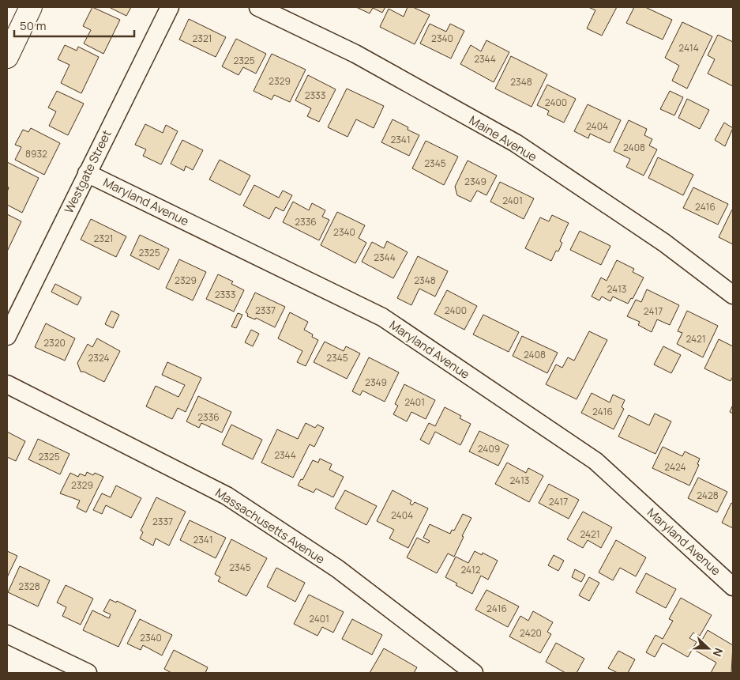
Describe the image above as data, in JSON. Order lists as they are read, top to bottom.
{
  "streets": {
    "street": [
      "Maine Avenue",
      "Westgate Street",
      "Maryland Avenue",
      "Massachusetts Avenue"
    ]
  },
  "crossings": [
    ["Westgate Street", "Maryland Avenue"]
  ],
  "house_numbers": [
    "2321",
    "2340",
    "2414",
    "2344",
    "2325",
    "2329",
    "2348",
    "2333",
    "2400",
    "2404",
    "2341",
    "2408",
    "8932",
    "2345",
    "2349",
    "2401",
    "2416",
    "2336",
    "2340",
    "2321",
    "2325",
    "2344",
    "2329",
    "2348",
    "2413",
    "2333",
    "2337",
    "2400",
    "2417",
    "2421",
    "2320",
    "2408",
    "2324",
    "2345",
    "2349",
    "2401",
    "2416",
    "2336",
    "2409",
    "2344",
    "2325",
    "2424",
    "2413",
    "2329",
    "2428",
    "2417",
    "2404",
    "2337",
    "2421",
    "2341",
    "2345",
    "2412",
    "2328",
    "2416",
    "2401",
    "2420",
    "2340"
  ],
  "scale_bar": "50 m",
  "north": "right"
}
